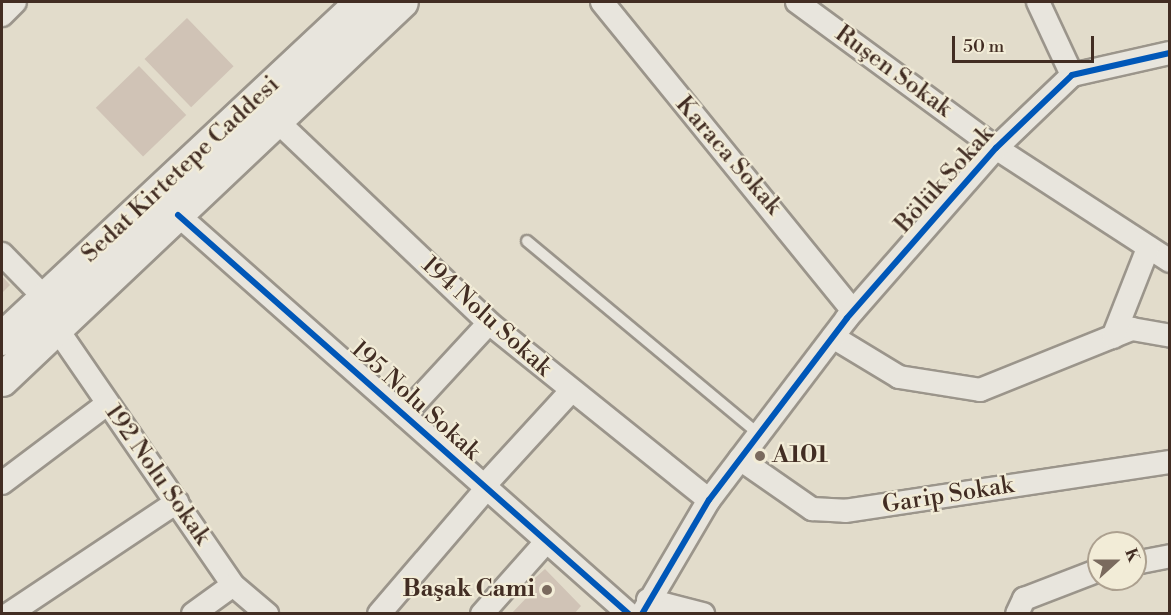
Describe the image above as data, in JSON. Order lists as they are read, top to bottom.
{
  "streets": {
    "main road": ["Sedat Kirtetepe Caddesi"],
    "street": [
      "Ruşen Sokak",
      "Karaca Sokak",
      "Bölük Sokak",
      "194 Nolu Sokak",
      "195 Nolu Sokak",
      "192 Nolu Sokak",
      "Garip Sokak"
    ]
  },
  "crossings": [
    ["Ruşen Sokak", "Bölük Sokak"],
    ["Karaca Sokak", "Bölük Sokak"],
    ["Sedat Kirtetepe Caddesi", "194 Nolu Sokak"],
    ["Sedat Kirtetepe Caddesi", "195 Nolu Sokak"],
    ["Sedat Kirtetepe Caddesi", "192 Nolu Sokak"],
    ["Bölük Sokak", "194 Nolu Sokak"],
    ["Bölük Sokak", "Garip Sokak"]
  ],
  "places": ["A101", "Başak Cami"],
  "scale_bar": "50 m",
  "north": "right"
}
